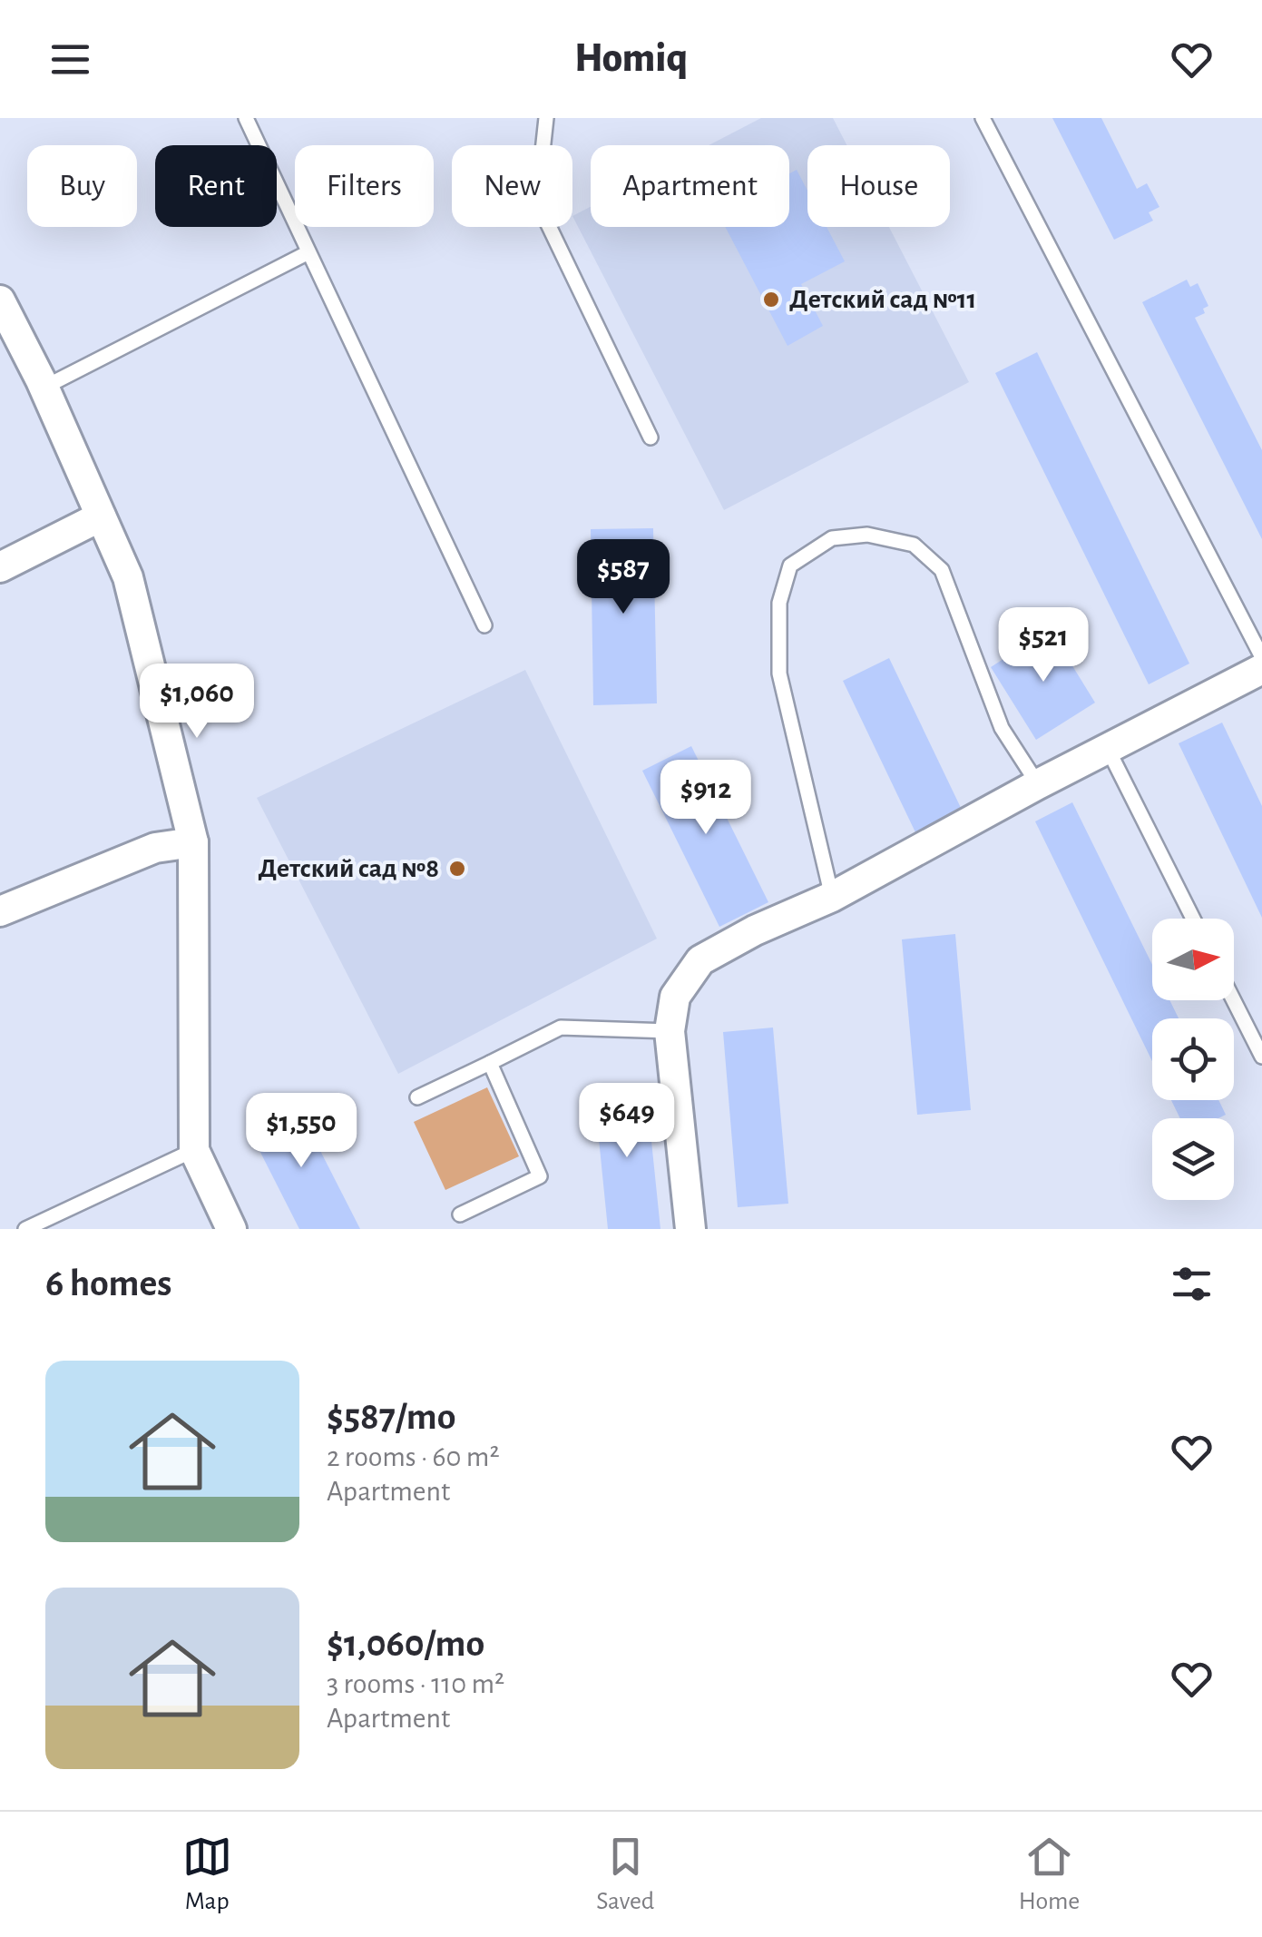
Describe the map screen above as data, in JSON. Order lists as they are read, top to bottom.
{
  "places": ["Детский сад №11", "Детский сад №8"],
  "north": "right",
  "page": {
    "header": "Homiq",
    "chip": [
      "Buy",
      "Rent",
      "Filters",
      "New",
      "Apartment",
      "House"
    ],
    "price": [
      "$587",
      "$521",
      "$1,060",
      "$912",
      "$649",
      "$1,550"
    ],
    "heading": "6 homes",
    "list": [
      {
        "name": "$587/mo",
        "note": "2 rooms · 60 m² · Apartment"
      },
      {
        "name": "$1,060/mo",
        "note": "3 rooms · 110 m² · Apartment"
      }
    ],
    "tabs": ["Map", "Saved", "Home"]
  }
}
